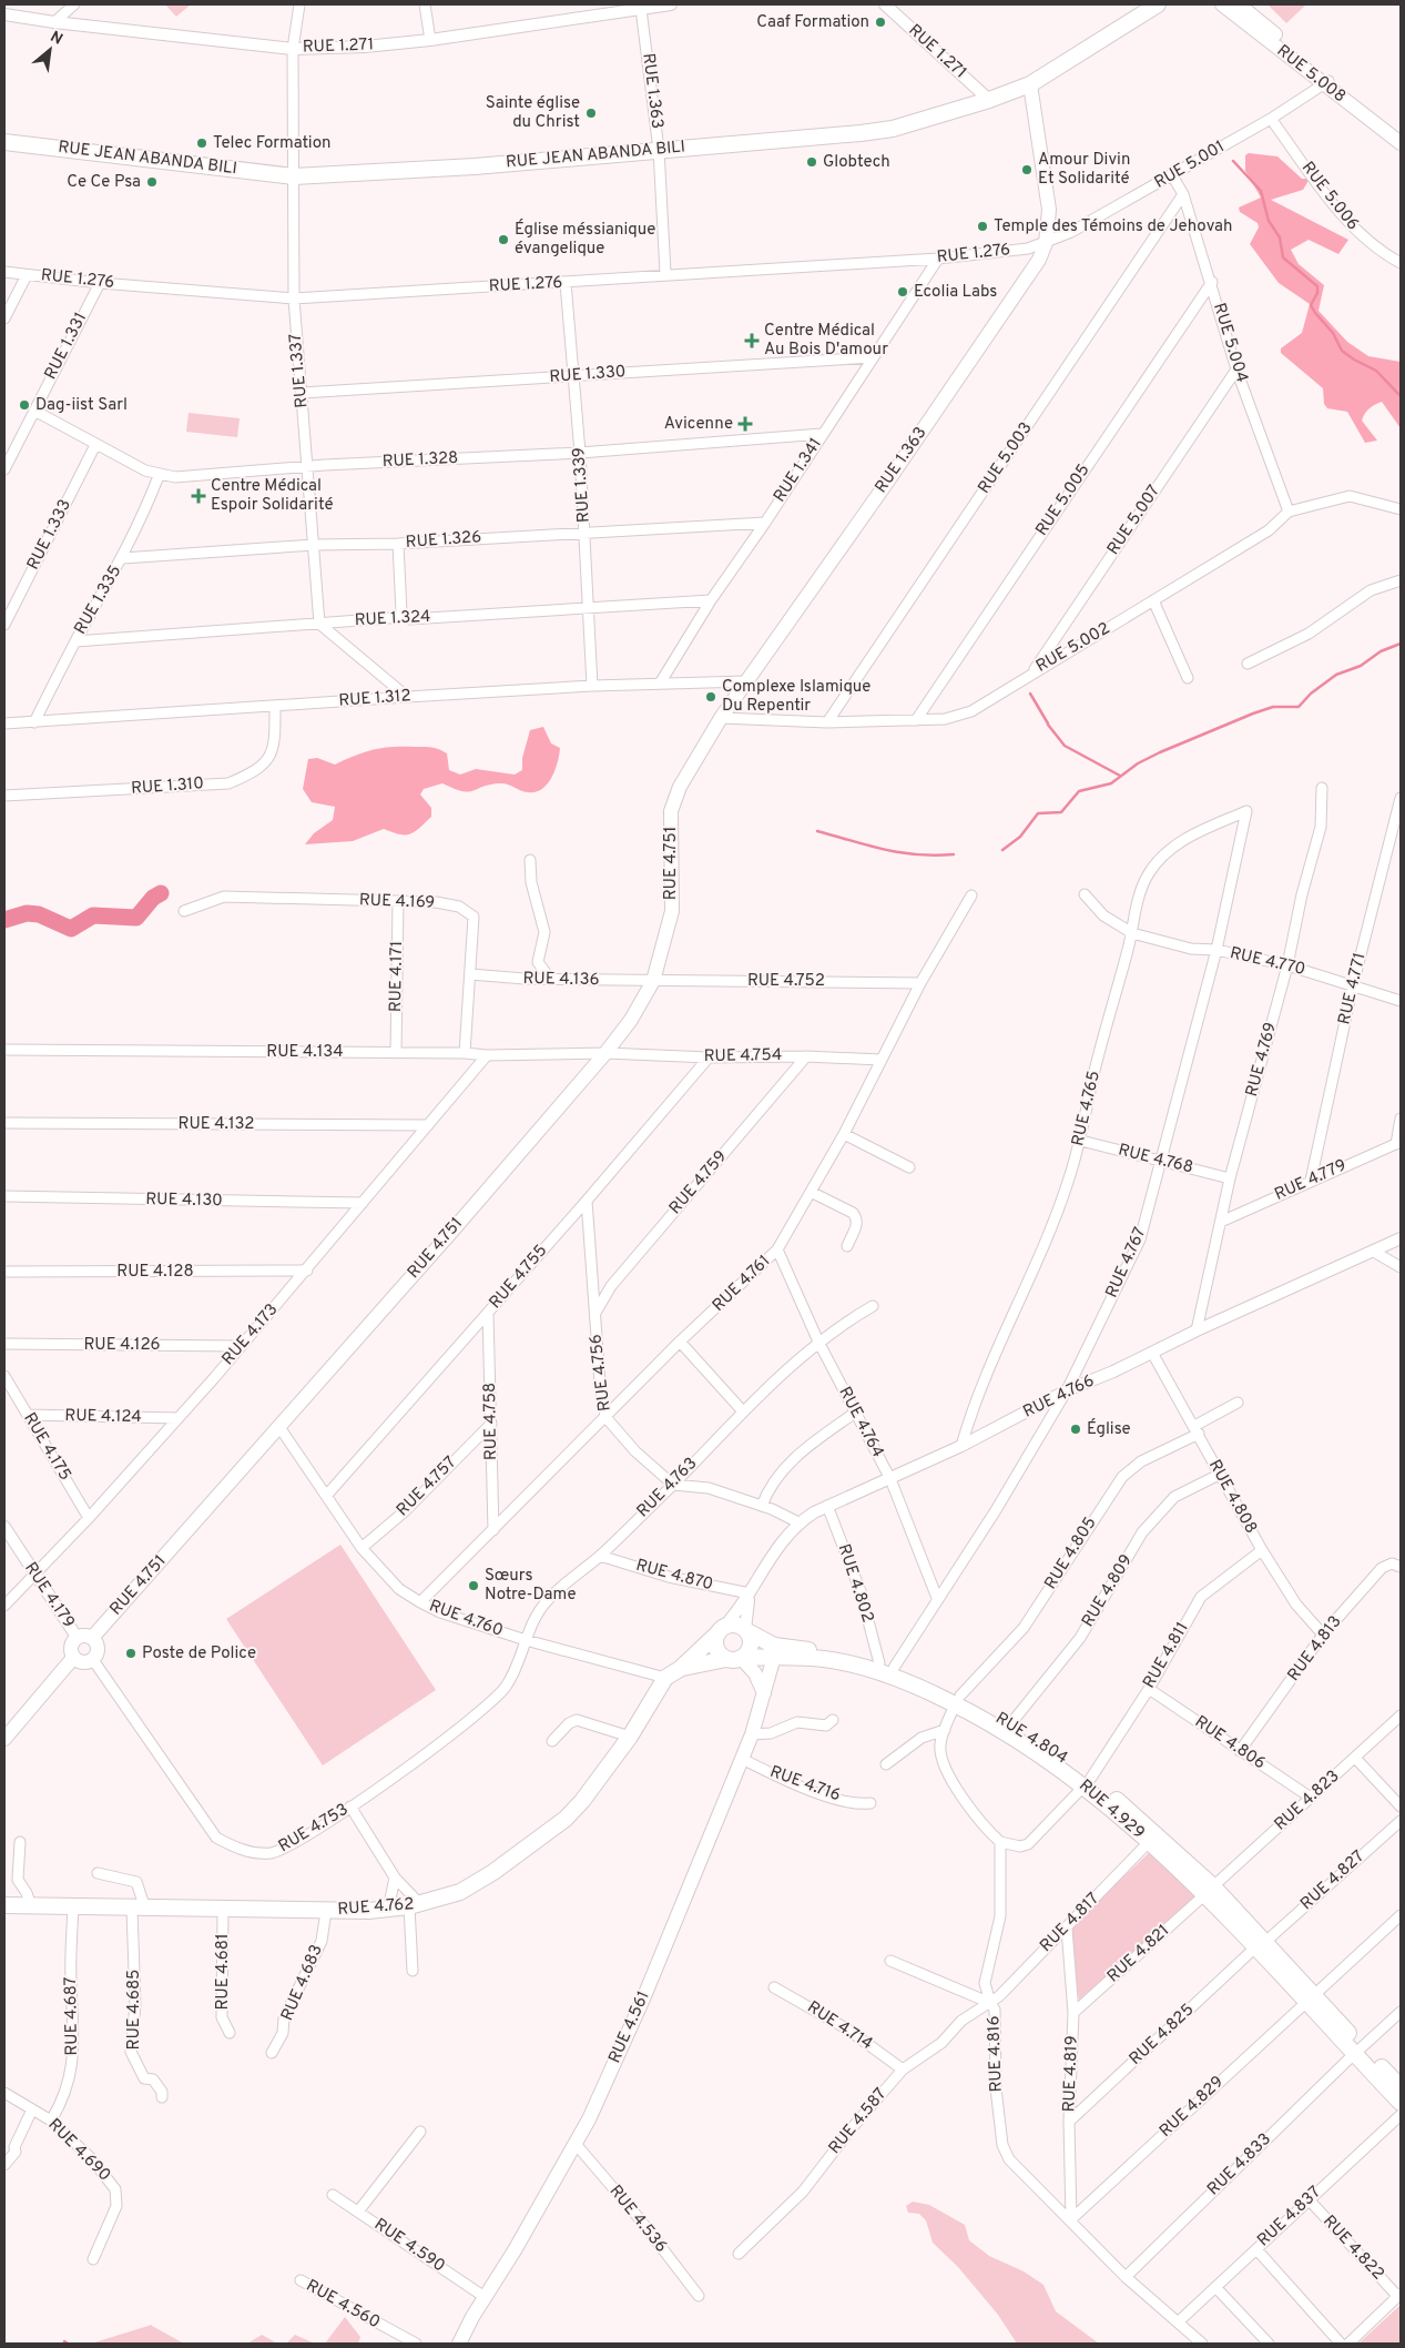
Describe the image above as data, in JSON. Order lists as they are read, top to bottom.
{
  "streets": {
    "main road": [
      "RUE 5.008",
      "RUE 1.363",
      "RUE JEAN ABANDA BILI",
      "RUE 4.751",
      "RUE 4.804",
      "RUE 4.929",
      "RUE 4.762",
      "RUE 4.561"
    ],
    "street": [
      "RUE 1.271",
      "RUE 5.001",
      "RUE 5.006",
      "RUE 1.276",
      "RUE 5.004",
      "RUE 1.331",
      "RUE 1.337",
      "RUE 1.330",
      "RUE 5.003",
      "RUE 1.328",
      "RUE 1.341",
      "RUE 1.339",
      "RUE 5.005",
      "RUE 5.007",
      "RUE 1.333",
      "RUE 1.326",
      "RUE 1.335",
      "RUE 1.324",
      "RUE 5.002",
      "RUE 1.312",
      "RUE 1.310",
      "RUE 4.169",
      "RUE 4.770",
      "RUE 4.171",
      "RUE 4.136",
      "RUE 4.752",
      "RUE 4.771",
      "RUE 4.134",
      "RUE 4.754",
      "RUE 4.769",
      "RUE 4.765",
      "RUE 4.132",
      "RUE 4.768",
      "RUE 4.779",
      "RUE 4.759",
      "RUE 4.130",
      "RUE 4.767",
      "RUE 4.128",
      "RUE 4.755",
      "RUE 4.761",
      "RUE 4.173",
      "RUE 4.126",
      "RUE 4.756",
      "RUE 4.766",
      "RUE 4.124",
      "RUE 4.758",
      "RUE 4.764",
      "RUE 4.175",
      "RUE 4.757",
      "RUE 4.763",
      "RUE 4.808",
      "RUE 4.805",
      "RUE 4.870",
      "RUE 4.802",
      "RUE 4.809",
      "RUE 4.179",
      "RUE 4.760",
      "RUE 4.813",
      "RUE 4.811",
      "RUE 4.806",
      "RUE 4.716",
      "RUE 4.823",
      "RUE 4.753",
      "RUE 4.827",
      "RUE 4.817",
      "RUE 4.821",
      "RUE 4.681",
      "RUE 4.683",
      "RUE 4.685",
      "RUE 4.687",
      "RUE 4.714",
      "RUE 4.825",
      "RUE 4.816",
      "RUE 4.819",
      "RUE 4.829",
      "RUE 4.587",
      "RUE 4.690",
      "RUE 4.833",
      "RUE 4.837",
      "RUE 4.536",
      "RUE 4.590",
      "RUE 4.822",
      "RUE 4.560"
    ]
  },
  "crossings": [
    ["RUE 1.271", "RUE 1.363"],
    ["RUE 1.271", "RUE JEAN ABANDA BILI"],
    ["RUE 1.271", "RUE 1.337"],
    ["RUE 5.008", "RUE 5.001"],
    ["RUE 1.363", "RUE JEAN ABANDA BILI"],
    ["RUE 1.363", "RUE 5.001"],
    ["RUE 1.363", "RUE 1.276"],
    ["RUE 1.363", "RUE 5.002"],
    ["RUE 1.363", "RUE 1.312"],
    ["RUE 1.363", "RUE 4.751"],
    ["RUE JEAN ABANDA BILI", "RUE 1.337"],
    ["RUE 5.001", "RUE 5.006"],
    ["RUE 5.001", "RUE 1.276"],
    ["RUE 5.001", "RUE 5.004"],
    ["RUE 1.276", "RUE 1.331"],
    ["RUE 1.276", "RUE 1.337"],
    ["RUE 1.276", "RUE 1.341"],
    ["RUE 1.276", "RUE 1.339"],
    ["RUE 5.004", "RUE 5.003"],
    ["RUE 5.004", "RUE 5.005"],
    ["RUE 5.004", "RUE 5.007"],
    ["RUE 5.004", "RUE 5.002"],
    ["RUE 1.331", "RUE 1.328"],
    ["RUE 1.337", "RUE 1.330"],
    ["RUE 1.337", "RUE 1.328"],
    ["RUE 1.337", "RUE 1.326"],
    ["RUE 1.337", "RUE 1.324"],
    ["RUE 1.330", "RUE 1.341"],
    ["RUE 1.330", "RUE 1.339"],
    ["RUE 5.003", "RUE 5.002"],
    ["RUE 1.328", "RUE 1.341"],
    ["RUE 1.328", "RUE 1.339"],
    ["RUE 1.328", "RUE 1.333"],
    ["RUE 1.328", "RUE 1.335"],
    ["RUE 1.341", "RUE 1.326"],
    ["RUE 1.341", "RUE 1.324"],
    ["RUE 1.341", "RUE 1.312"],
    ["RUE 1.339", "RUE 1.326"],
    ["RUE 1.339", "RUE 1.324"],
    ["RUE 1.339", "RUE 1.312"],
    ["RUE 5.005", "RUE 5.002"],
    ["RUE 5.007", "RUE 5.002"],
    ["RUE 1.326", "RUE 1.335"],
    ["RUE 1.335", "RUE 1.324"],
    ["RUE 1.335", "RUE 1.312"],
    ["RUE 1.312", "RUE 1.310"],
    ["RUE 4.751", "RUE 4.136"],
    ["RUE 4.751", "RUE 4.752"],
    ["RUE 4.751", "RUE 4.134"],
    ["RUE 4.751", "RUE 4.754"],
    ["RUE 4.751", "RUE 4.179"],
    ["RUE 4.751", "RUE 4.760"],
    ["RUE 4.751", "RUE 4.753"],
    ["RUE 4.169", "RUE 4.171"],
    ["RUE 4.169", "RUE 4.136"],
    ["RUE 4.169", "RUE 4.134"],
    ["RUE 4.770", "RUE 4.771"],
    ["RUE 4.770", "RUE 4.769"],
    ["RUE 4.770", "RUE 4.765"],
    ["RUE 4.770", "RUE 4.767"],
    ["RUE 4.171", "RUE 4.134"],
    ["RUE 4.136", "RUE 4.752"],
    ["RUE 4.752", "RUE 4.761"],
    ["RUE 4.771", "RUE 4.779"],
    ["RUE 4.134", "RUE 4.754"],
    ["RUE 4.134", "RUE 4.173"],
    ["RUE 4.754", "RUE 4.759"],
    ["RUE 4.754", "RUE 4.755"],
    ["RUE 4.754", "RUE 4.761"],
    ["RUE 4.769", "RUE 4.768"],
    ["RUE 4.769", "RUE 4.779"],
    ["RUE 4.769", "RUE 4.766"],
    ["RUE 4.765", "RUE 4.768"],
    ["RUE 4.765", "RUE 4.767"],
    ["RUE 4.765", "RUE 4.766"],
    ["RUE 4.132", "RUE 4.173"],
    ["RUE 4.768", "RUE 4.767"],
    ["RUE 4.759", "RUE 4.756"],
    ["RUE 4.130", "RUE 4.173"],
    ["RUE 4.767", "RUE 4.766"],
    ["RUE 4.767", "RUE 4.764"],
    ["RUE 4.767", "RUE 4.802"],
    ["RUE 4.767", "RUE 4.804"],
    ["RUE 4.128", "RUE 4.173"],
    ["RUE 4.755", "RUE 4.756"],
    ["RUE 4.755", "RUE 4.758"],
    ["RUE 4.755", "RUE 4.760"],
    ["RUE 4.761", "RUE 4.756"],
    ["RUE 4.761", "RUE 4.758"],
    ["RUE 4.761", "RUE 4.764"],
    ["RUE 4.761", "RUE 4.760"],
    ["RUE 4.173", "RUE 4.126"],
    ["RUE 4.173", "RUE 4.124"],
    ["RUE 4.173", "RUE 4.175"],
    ["RUE 4.173", "RUE 4.179"],
    ["RUE 4.756", "RUE 4.763"],
    ["RUE 4.766", "RUE 4.764"],
    ["RUE 4.766", "RUE 4.808"],
    ["RUE 4.766", "RUE 4.870"],
    ["RUE 4.766", "RUE 4.802"],
    ["RUE 4.766", "RUE 4.804"],
    ["RUE 4.766", "RUE 4.929"],
    ["RUE 4.124", "RUE 4.175"],
    ["RUE 4.758", "RUE 4.757"],
    ["RUE 4.764", "RUE 4.763"],
    ["RUE 4.757", "RUE 4.760"],
    ["RUE 4.763", "RUE 4.870"],
    ["RUE 4.763", "RUE 4.760"],
    ["RUE 4.763", "RUE 4.753"],
    ["RUE 4.808", "RUE 4.805"],
    ["RUE 4.808", "RUE 4.809"],
    ["RUE 4.808", "RUE 4.813"],
    ["RUE 4.808", "RUE 4.811"],
    ["RUE 4.805", "RUE 4.804"],
    ["RUE 4.805", "RUE 4.929"],
    ["RUE 4.802", "RUE 4.804"],
    ["RUE 4.809", "RUE 4.804"],
    ["RUE 4.179", "RUE 4.753"],
    ["RUE 4.760", "RUE 4.753"],
    ["RUE 4.760", "RUE 4.762"],
    ["RUE 4.813", "RUE 4.806"],
    ["RUE 4.811", "RUE 4.804"],
    ["RUE 4.811", "RUE 4.806"],
    ["RUE 4.811", "RUE 4.929"],
    ["RUE 4.811", "RUE 4.816"],
    ["RUE 4.804", "RUE 4.823"],
    ["RUE 4.804", "RUE 4.929"],
    ["RUE 4.804", "RUE 4.827"],
    ["RUE 4.804", "RUE 4.821"],
    ["RUE 4.804", "RUE 4.825"],
    ["RUE 4.804", "RUE 4.829"],
    ["RUE 4.804", "RUE 4.833"],
    ["RUE 4.806", "RUE 4.823"],
    ["RUE 4.716", "RUE 4.561"],
    ["RUE 4.823", "RUE 4.929"],
    ["RUE 4.823", "RUE 4.821"],
    ["RUE 4.929", "RUE 4.762"],
    ["RUE 4.929", "RUE 4.817"],
    ["RUE 4.929", "RUE 4.821"],
    ["RUE 4.929", "RUE 4.561"],
    ["RUE 4.827", "RUE 4.825"],
    ["RUE 4.762", "RUE 4.681"],
    ["RUE 4.762", "RUE 4.683"],
    ["RUE 4.762", "RUE 4.685"],
    ["RUE 4.762", "RUE 4.687"],
    ["RUE 4.817", "RUE 4.816"],
    ["RUE 4.817", "RUE 4.819"],
    ["RUE 4.817", "RUE 4.587"],
    ["RUE 4.821", "RUE 4.819"],
    ["RUE 4.687", "RUE 4.690"],
    ["RUE 4.714", "RUE 4.587"],
    ["RUE 4.561", "RUE 4.536"],
    ["RUE 4.561", "RUE 4.590"],
    ["RUE 4.825", "RUE 4.819"],
    ["RUE 4.816", "RUE 4.819"],
    ["RUE 4.816", "RUE 4.829"],
    ["RUE 4.816", "RUE 4.587"],
    ["RUE 4.816", "RUE 4.833"],
    ["RUE 4.816", "RUE 4.837"],
    ["RUE 4.819", "RUE 4.829"],
    ["RUE 4.837", "RUE 4.822"]
  ],
  "places": {
    "other": [
      "Caaf Formation",
      "Sainte église du Christ",
      "Telec Formation",
      "Globtech",
      "Amour Divin Et Solidarité",
      "Ce Ce Psa",
      "Temple des Témoins de Jehovah",
      "Église méssianique évangelique",
      "Ecolia Labs",
      "Dag-iist Sarl",
      "Complexe Islamique Du Repentir",
      "Église",
      "Sœurs Notre-Dame",
      "Poste de Police"
    ],
    "health": ["Centre Médical Au Bois D'amour", "Avicenne", "Centre Médical Espoir Solidarité"]
  },
  "north": "top right"
}
